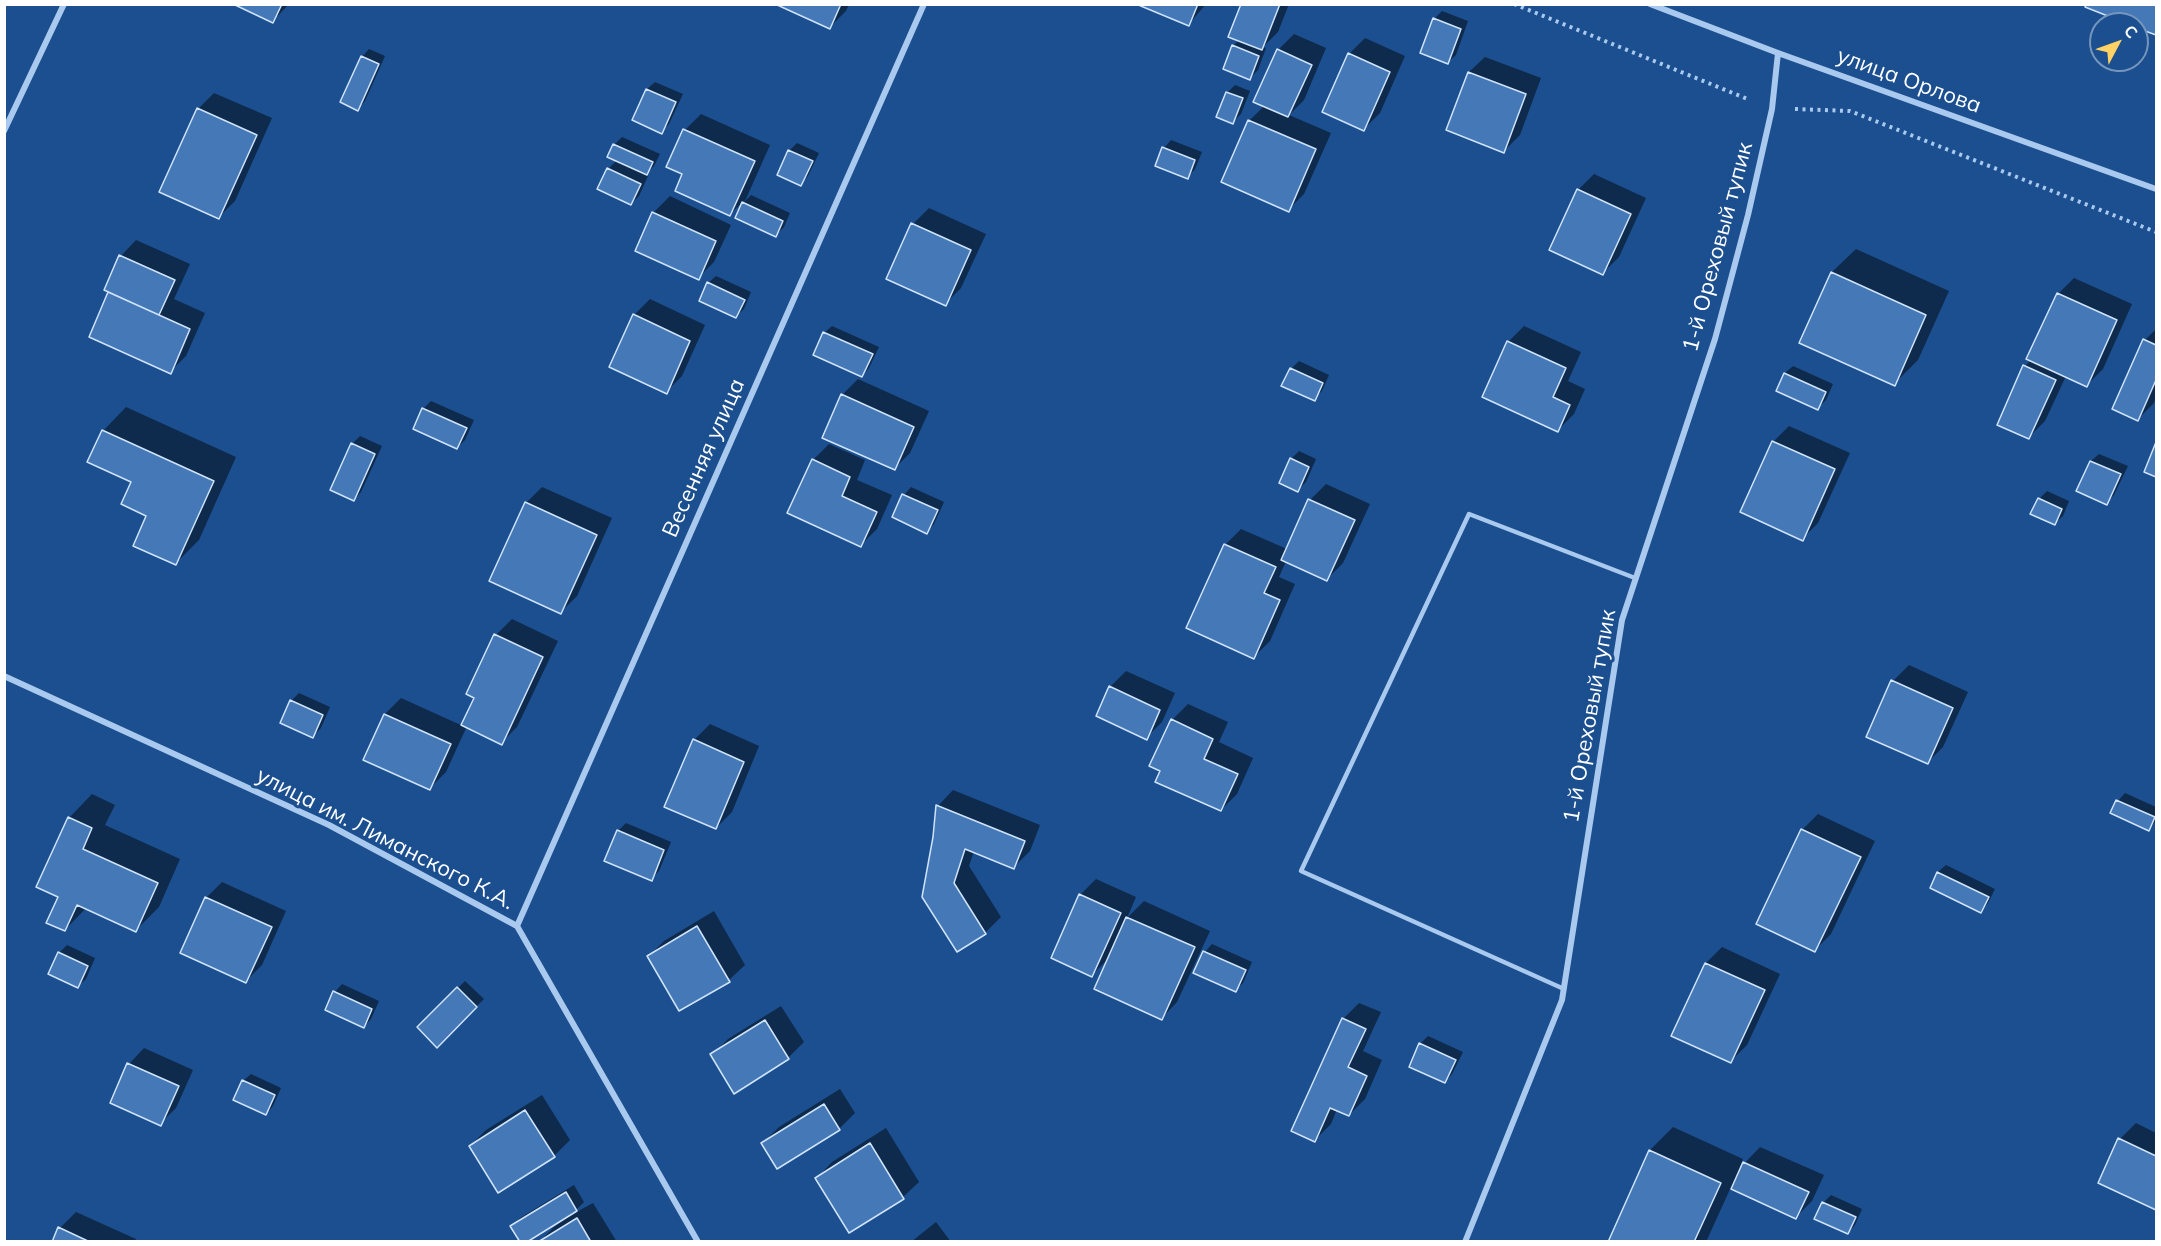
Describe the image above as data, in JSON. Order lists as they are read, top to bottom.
{
  "streets": {
    "street": [
      "улица Орлова",
      "1-й Ореховый тупик",
      "Весенняя улица",
      "улица им. Лиманского К.А."
    ]
  },
  "crossings": [
    ["улица Орлова", "1-й Ореховый тупик"],
    ["Весенняя улица", "улица им. Лиманского К.А."]
  ],
  "north": "top right"
}
